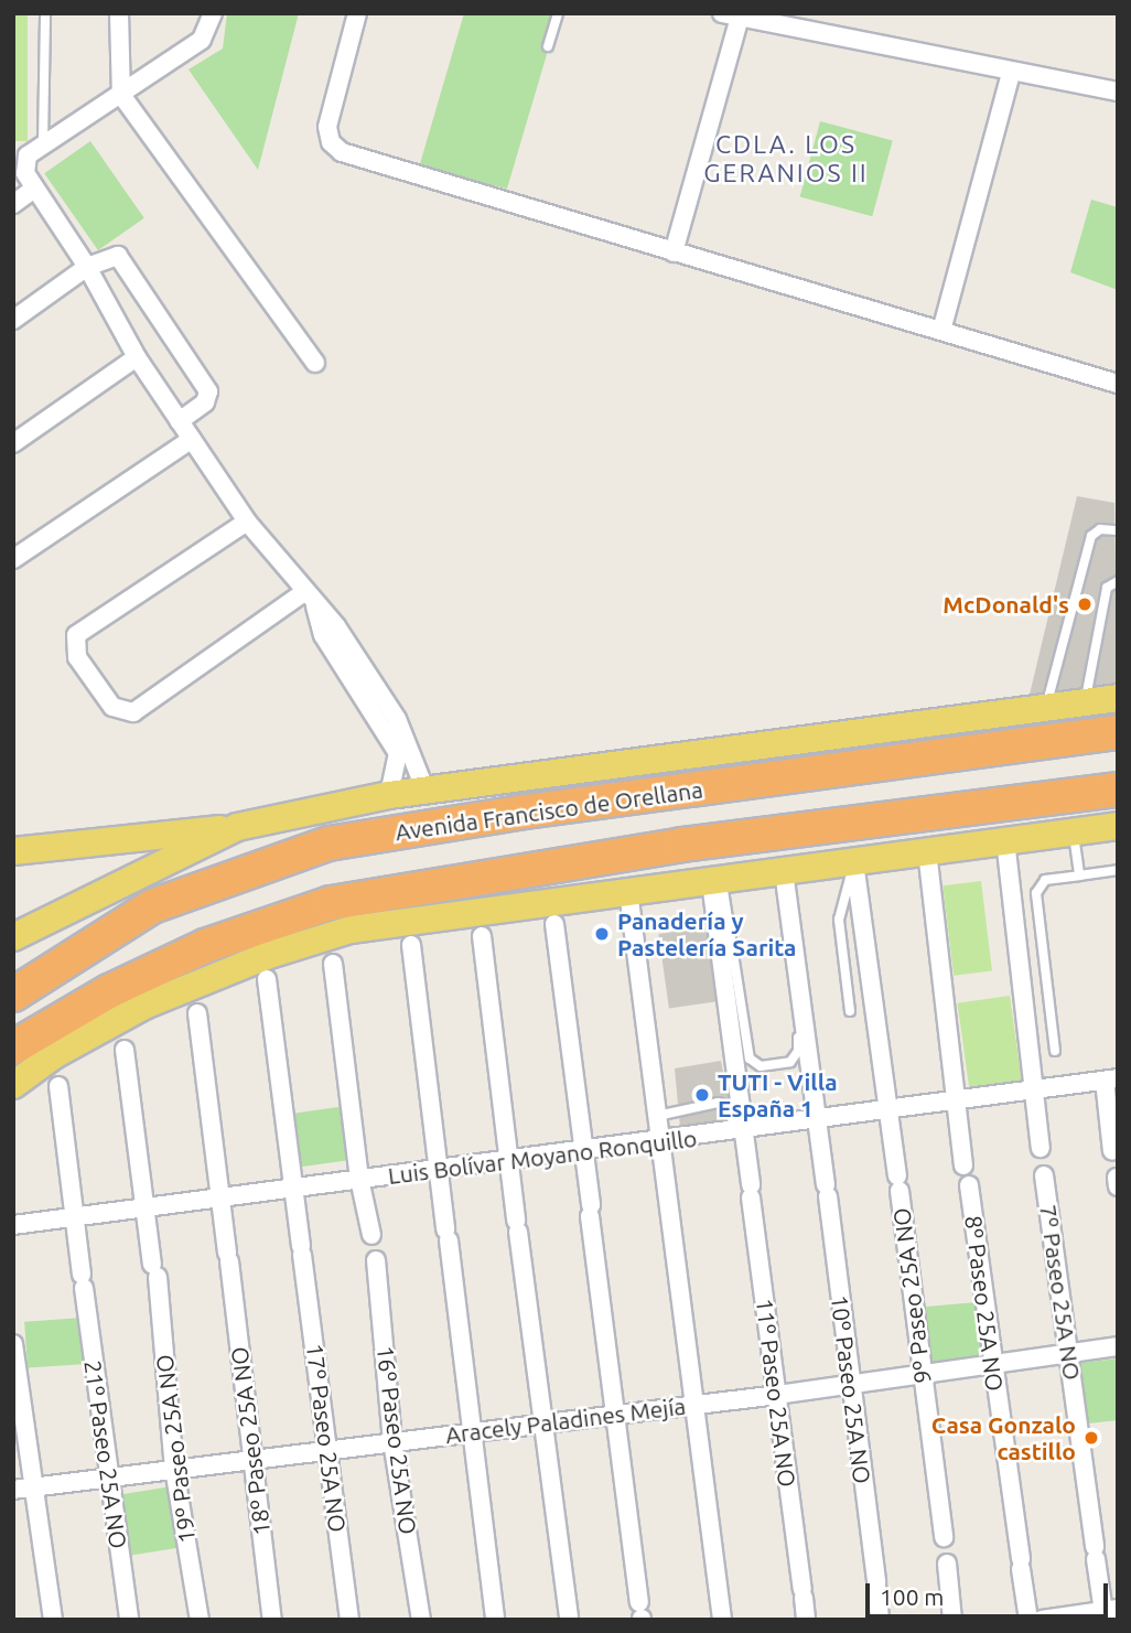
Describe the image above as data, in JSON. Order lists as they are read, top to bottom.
{
  "streets": {
    "highway": ["Avenida Francisco de Orellana"],
    "street": [
      "Luis Bolívar Moyano Ronquillo",
      "7º Paseo 25A NO",
      "9º Paseo 25A NO",
      "8º Paseo 25A NO",
      "10º Paseo 25A NO",
      "11º Paseo 25A NO",
      "Aracely Paladines Mejía",
      "17º Paseo 25A NO",
      "16º Paseo 25A NO",
      "18º Paseo 25A NO",
      "19º Paseo 25A NO",
      "21º Paseo 25A NO"
    ]
  },
  "crossings": [
    ["Luis Bolívar Moyano Ronquillo", "9º Paseo 25A NO"],
    ["Luis Bolívar Moyano Ronquillo", "10º Paseo 25A NO"],
    ["Luis Bolívar Moyano Ronquillo", "11º Paseo 25A NO"],
    ["Luis Bolívar Moyano Ronquillo", "17º Paseo 25A NO"],
    ["Luis Bolívar Moyano Ronquillo", "18º Paseo 25A NO"],
    ["Luis Bolívar Moyano Ronquillo", "19º Paseo 25A NO"],
    ["Luis Bolívar Moyano Ronquillo", "21º Paseo 25A NO"],
    ["7º Paseo 25A NO", "Aracely Paladines Mejía"],
    ["9º Paseo 25A NO", "Aracely Paladines Mejía"],
    ["8º Paseo 25A NO", "Aracely Paladines Mejía"],
    ["10º Paseo 25A NO", "Aracely Paladines Mejía"],
    ["11º Paseo 25A NO", "Aracely Paladines Mejía"],
    ["Aracely Paladines Mejía", "17º Paseo 25A NO"],
    ["Aracely Paladines Mejía", "16º Paseo 25A NO"],
    ["Aracely Paladines Mejía", "18º Paseo 25A NO"],
    ["Aracely Paladines Mejía", "19º Paseo 25A NO"],
    ["Aracely Paladines Mejía", "21º Paseo 25A NO"]
  ],
  "districts": ["CDLA. LOS GERANIOS II"],
  "places": [
    "McDonald's",
    "Panadería y Pastelería Sarita",
    "TUTI - Villa España 1",
    "Casa Gonzalo castillo"
  ],
  "scale_bar": "100 m"
}
